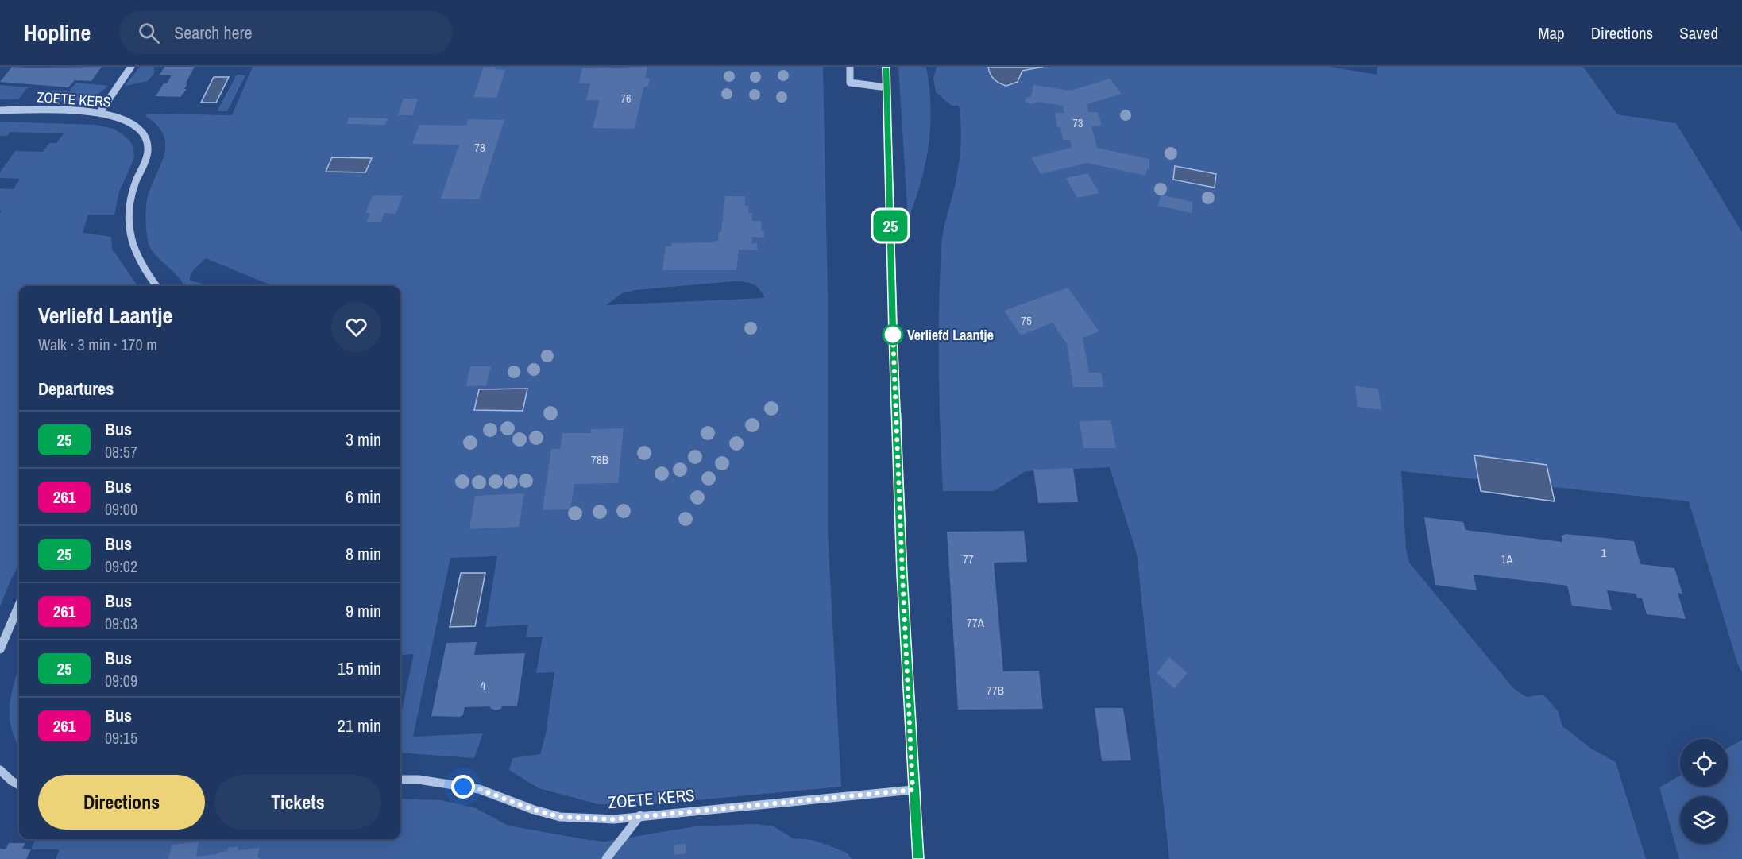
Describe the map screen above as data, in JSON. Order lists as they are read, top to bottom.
{
  "streets": {
    "street": ["ZOETE KERS"]
  },
  "places": ["Verliefd Laantje"],
  "lines": ["bus line 25"],
  "house_numbers": [
    "76",
    "73",
    "78",
    "75",
    "78B",
    "1",
    "77",
    "1A",
    "77A",
    "4",
    "77B"
  ],
  "page": {
    "header": "Hopline",
    "search": "Search here",
    "nav": ["Map", "Directions", "Saved"],
    "on_map": "25",
    "heading": [
      ["Verliefd Laantje", "Walk · 3 min · 170 m"],
      "Departures"
    ],
    "list": [
      {
        "mark": "25",
        "name": "Bus",
        "note": "08:57",
        "value": "3 min"
      },
      {
        "mark": "261",
        "name": "Bus",
        "note": "09:00",
        "value": "6 min"
      },
      {
        "mark": "25",
        "name": "Bus",
        "note": "09:02",
        "value": "8 min"
      },
      {
        "mark": "261",
        "name": "Bus",
        "note": "09:03",
        "value": "9 min"
      },
      {
        "mark": "25",
        "name": "Bus",
        "note": "09:09",
        "value": "15 min"
      },
      {
        "mark": "261",
        "name": "Bus",
        "note": "09:15",
        "value": "21 min"
      }
    ],
    "buttons": ["Directions", "Tickets"]
  }
}
